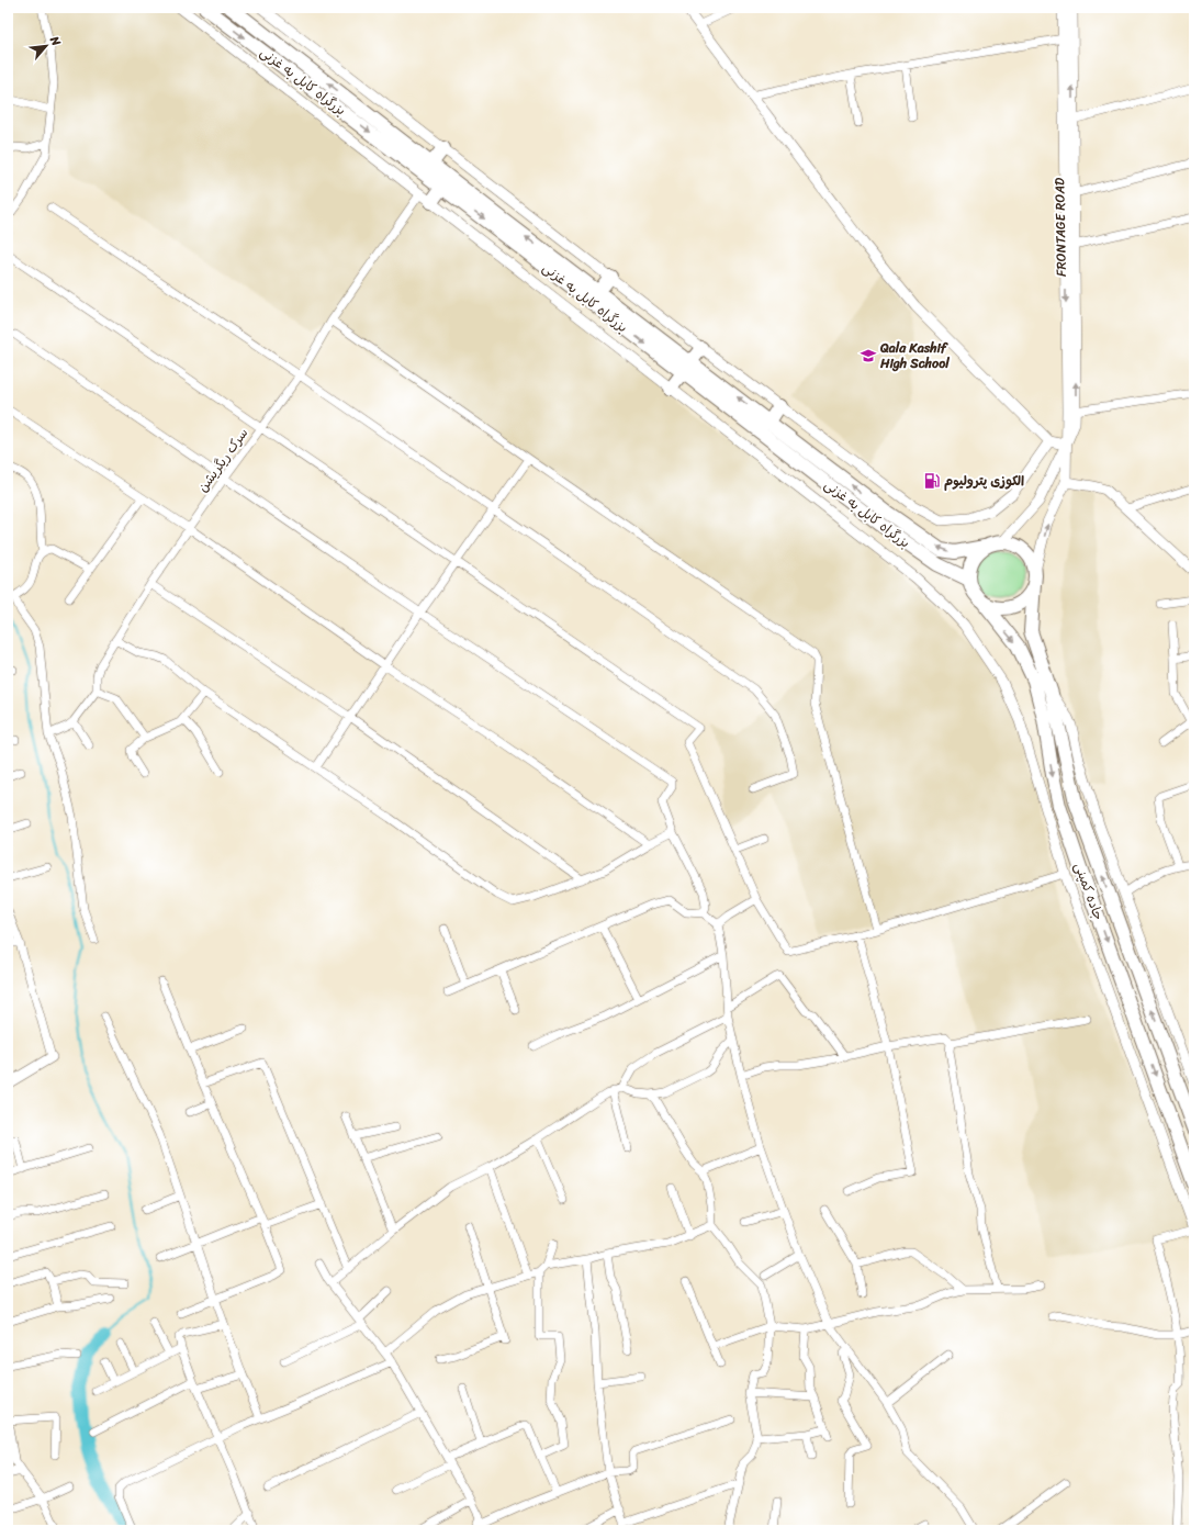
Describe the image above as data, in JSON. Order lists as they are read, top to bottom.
{
  "streets": {
    "highway": ["بزرگراه کابل به غزنی", "جاده کمپنی"],
    "street": ["FRONTAGE ROAD", "سرک ریگریشن"]
  },
  "crossings": [
    ["بزرگراه کابل به غزنی", "FRONTAGE ROAD"],
    ["بزرگراه کابل به غزنی", "جاده کمپنی"],
    ["FRONTAGE ROAD", "جاده کمپنی"]
  ],
  "places": {
    "school or university": ["Qala Kashif High School"],
    "fuel station": ["الکوزی پترولیوم"]
  },
  "north": "top right"
}
